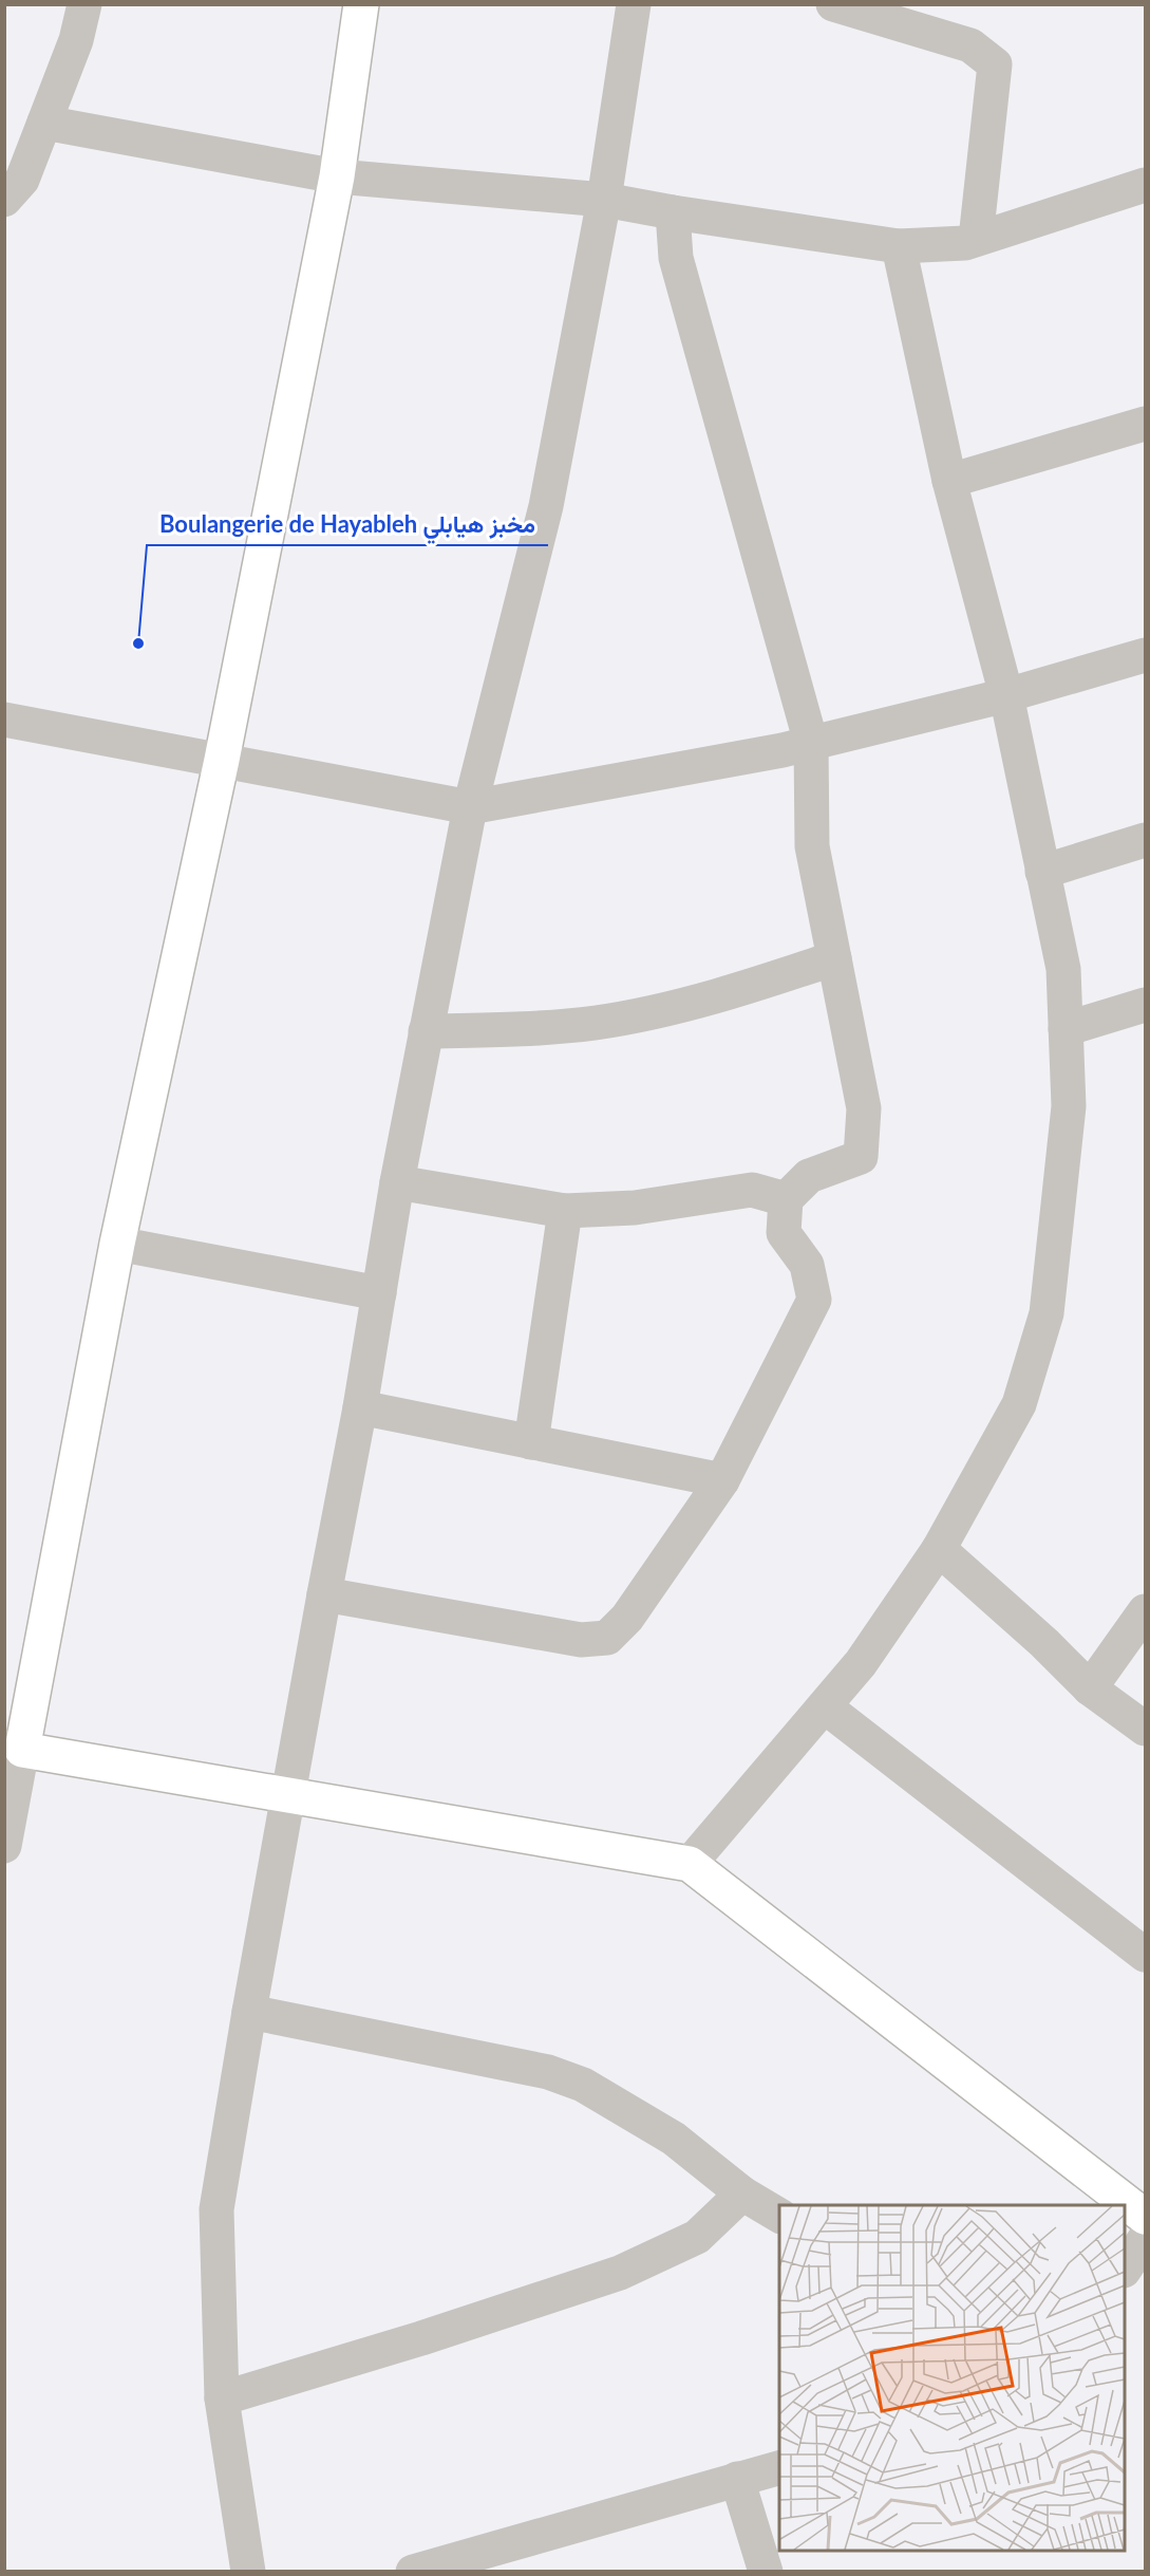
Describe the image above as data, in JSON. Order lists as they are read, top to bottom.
{
  "places": ["Boulangerie de Hayableh مخبز هيابلي"]
}
